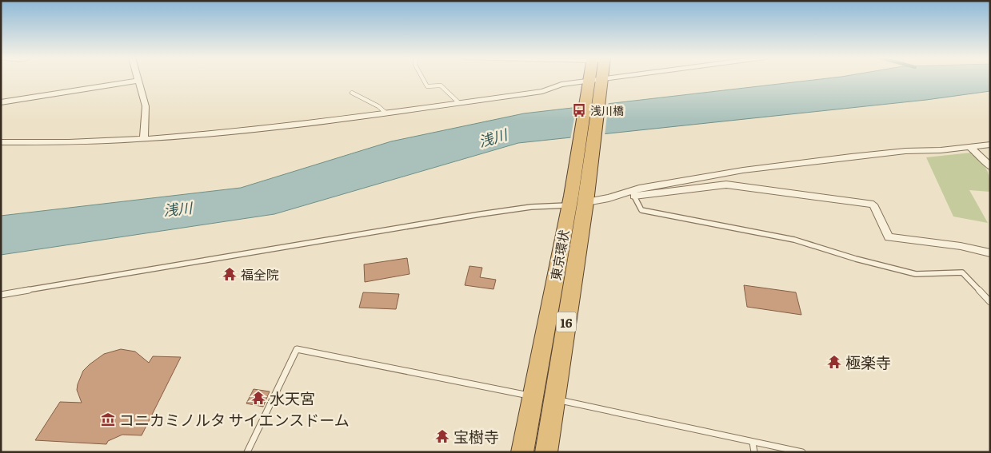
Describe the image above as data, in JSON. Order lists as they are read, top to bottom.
{
  "streets": {
    "highway": ["東京環状", "16"]
  },
  "water": ["浅川"],
  "places": {
    "bus stop": ["浅川橋"],
    "temple": [
      "福全院",
      "極楽寺",
      "水天宮",
      "宝樹寺"
    ],
    "museum": ["コニカミノルタ サイエンスドーム"]
  }
}
